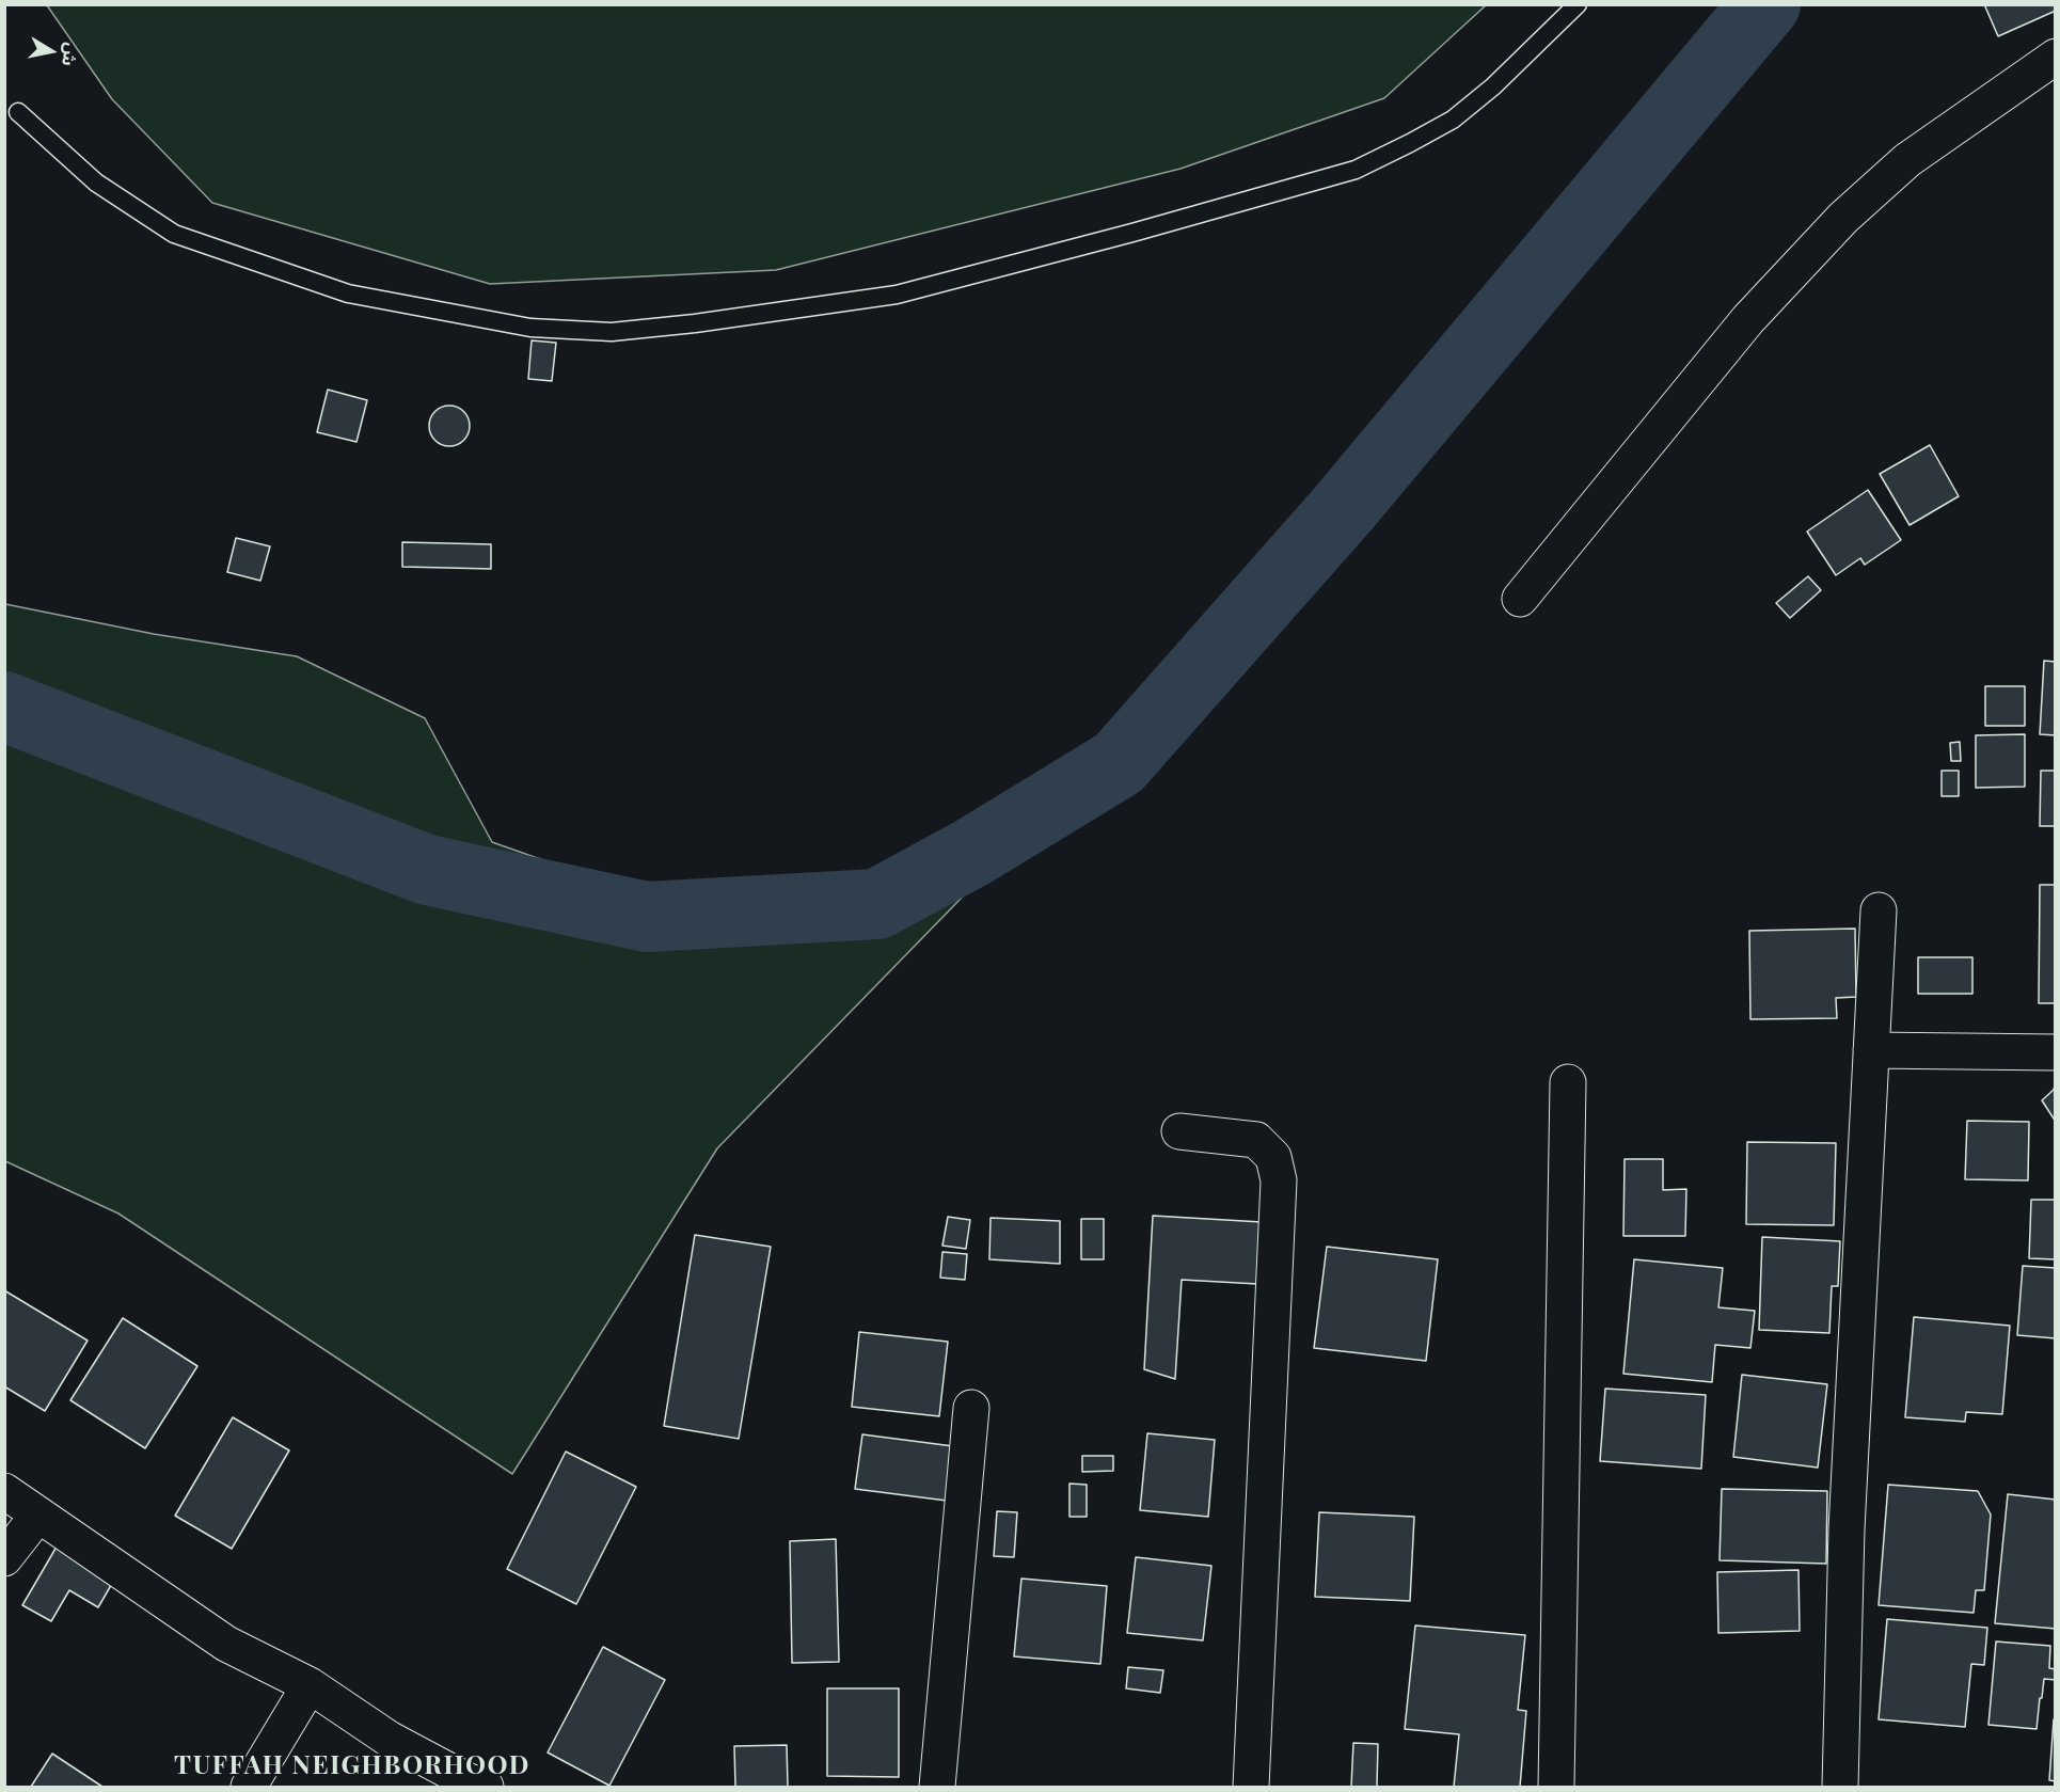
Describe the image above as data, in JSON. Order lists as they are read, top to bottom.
{
  "districts": ["TUFFAH NEIGHBORHOOD"],
  "north": "right"
}
